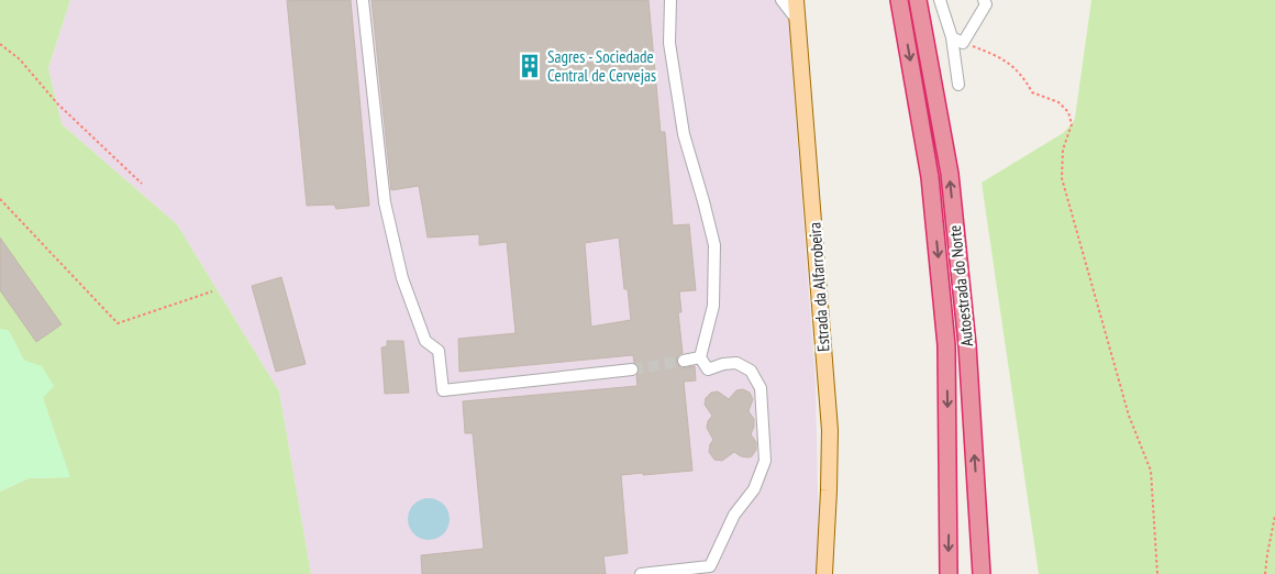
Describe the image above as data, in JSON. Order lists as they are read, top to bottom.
{
  "streets": {
    "highway": ["Autoestrada do Norte"],
    "main road": ["Estrada da Alfarrobeira"]
  },
  "places": {
    "building": ["Sagres - Sociedade Central de Cervejas"]
  }
}
